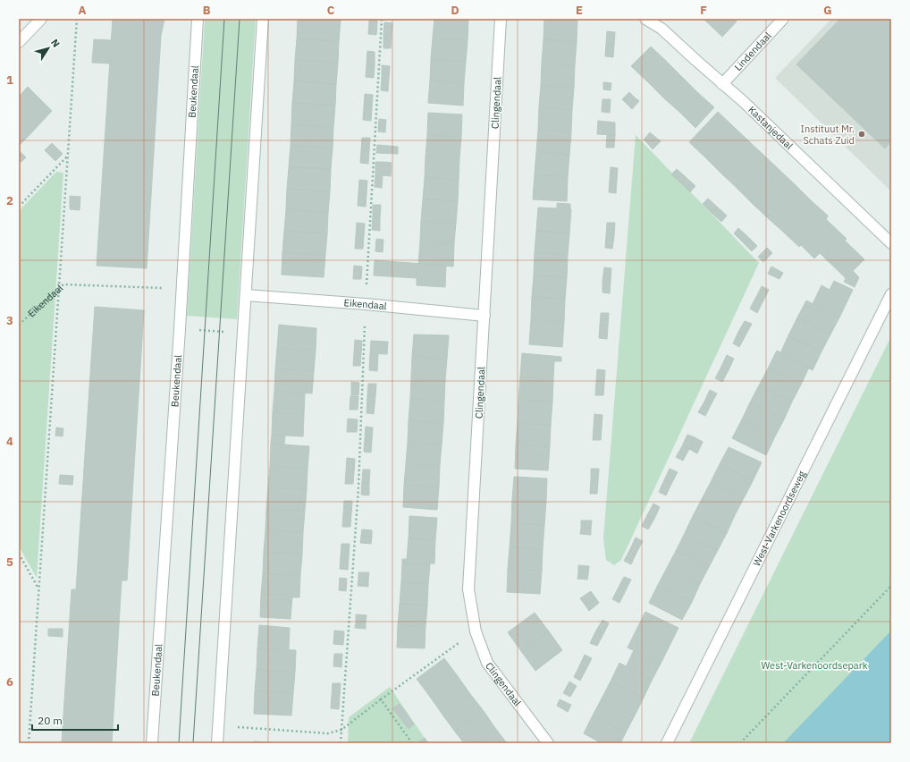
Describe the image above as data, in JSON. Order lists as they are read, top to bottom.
{
  "streets": {
    "street": [
      "Lindendaal",
      "Beukendaal",
      "Clingendaal",
      "Kastanjedaal",
      "Eikendaal",
      "West-Varkenoordseweg"
    ]
  },
  "crossings": [
    ["Lindendaal", "Kastanjedaal"],
    ["Beukendaal", "Eikendaal"],
    ["Clingendaal", "Eikendaal"]
  ],
  "parks": ["West-Varkenoordsepark"],
  "places": ["Instituut Mr. Schats Zuid"],
  "scale_bar": "20 m",
  "north": "top right",
  "grid": {
    "columns": [
      "A",
      "B",
      "C",
      "D",
      "E",
      "F",
      "G"
    ],
    "rows": [
      "1",
      "2",
      "3",
      "4",
      "5",
      "6"
    ]
  }
}
